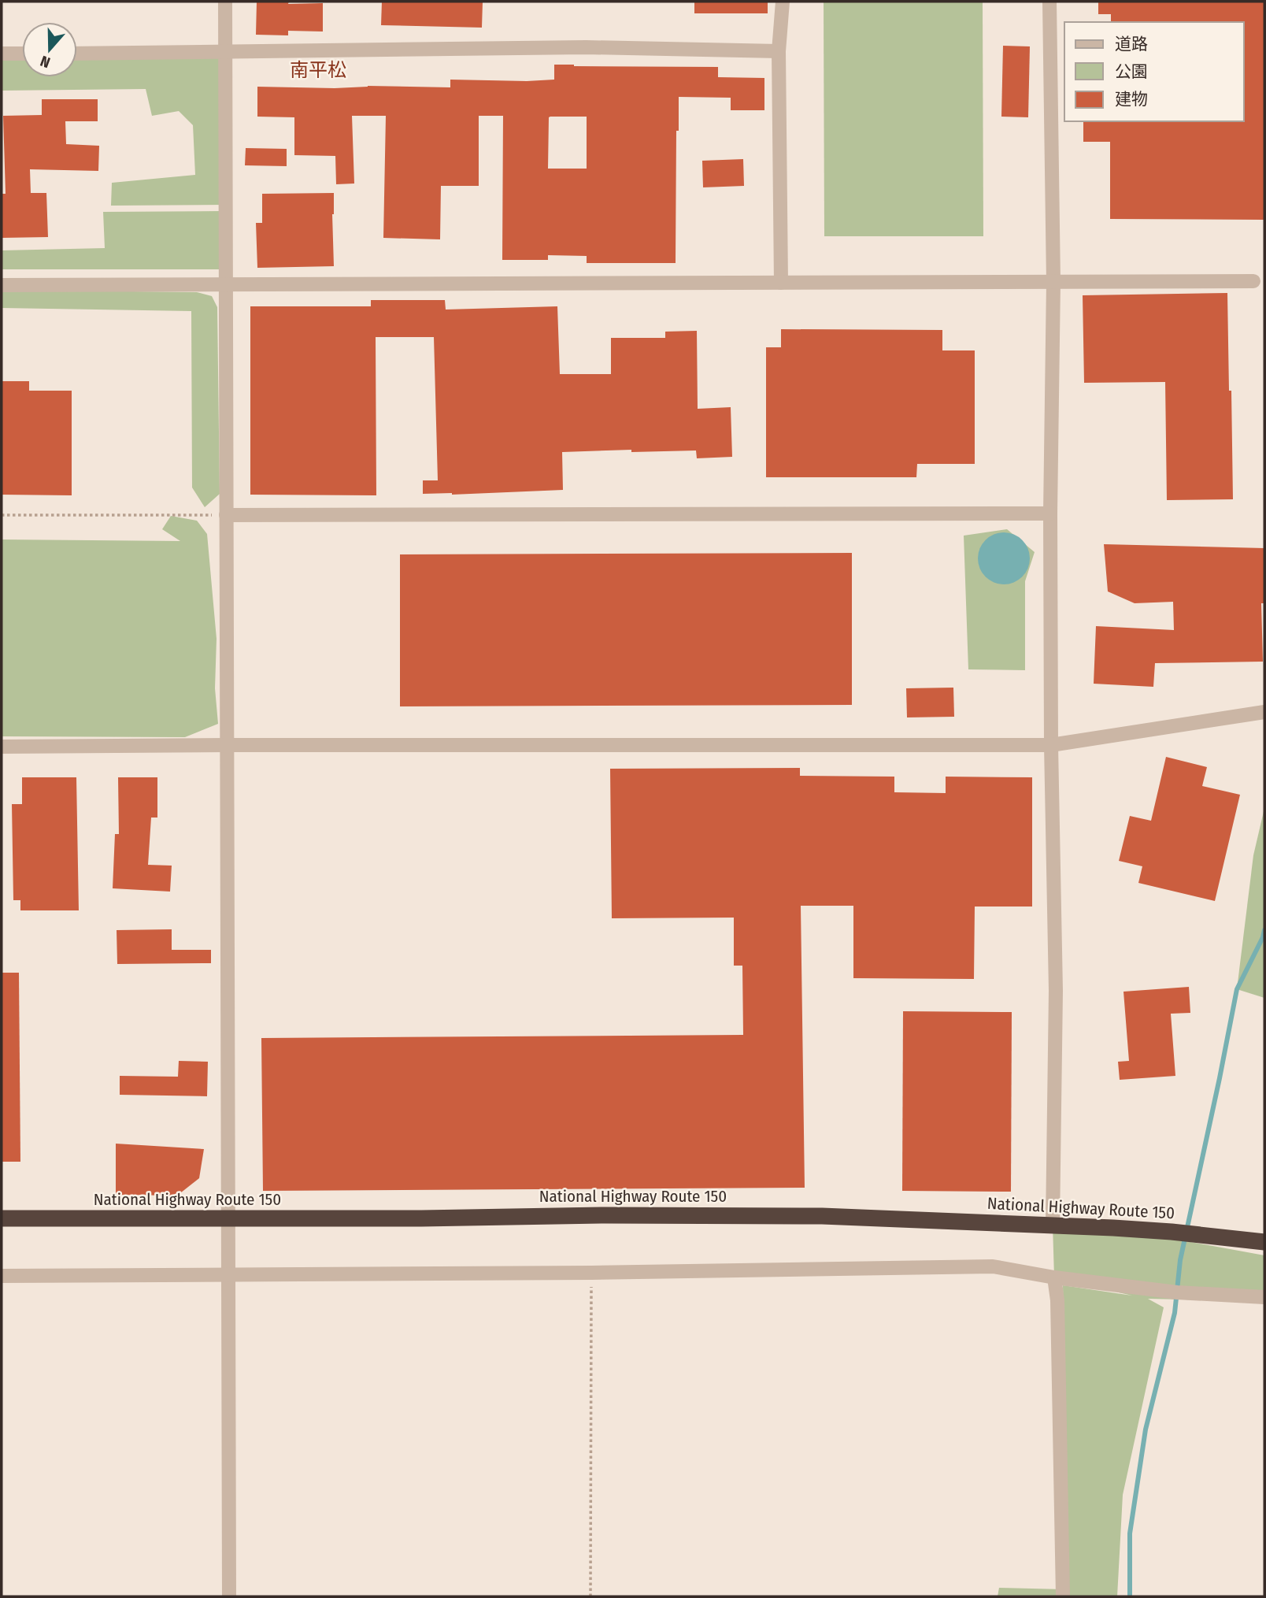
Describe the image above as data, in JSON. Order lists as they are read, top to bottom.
{
  "streets": {
    "highway": ["National Highway Route 150"]
  },
  "districts": ["南平松"],
  "legend": ["道路", "公園", "建物"],
  "north": "bottom"
}
